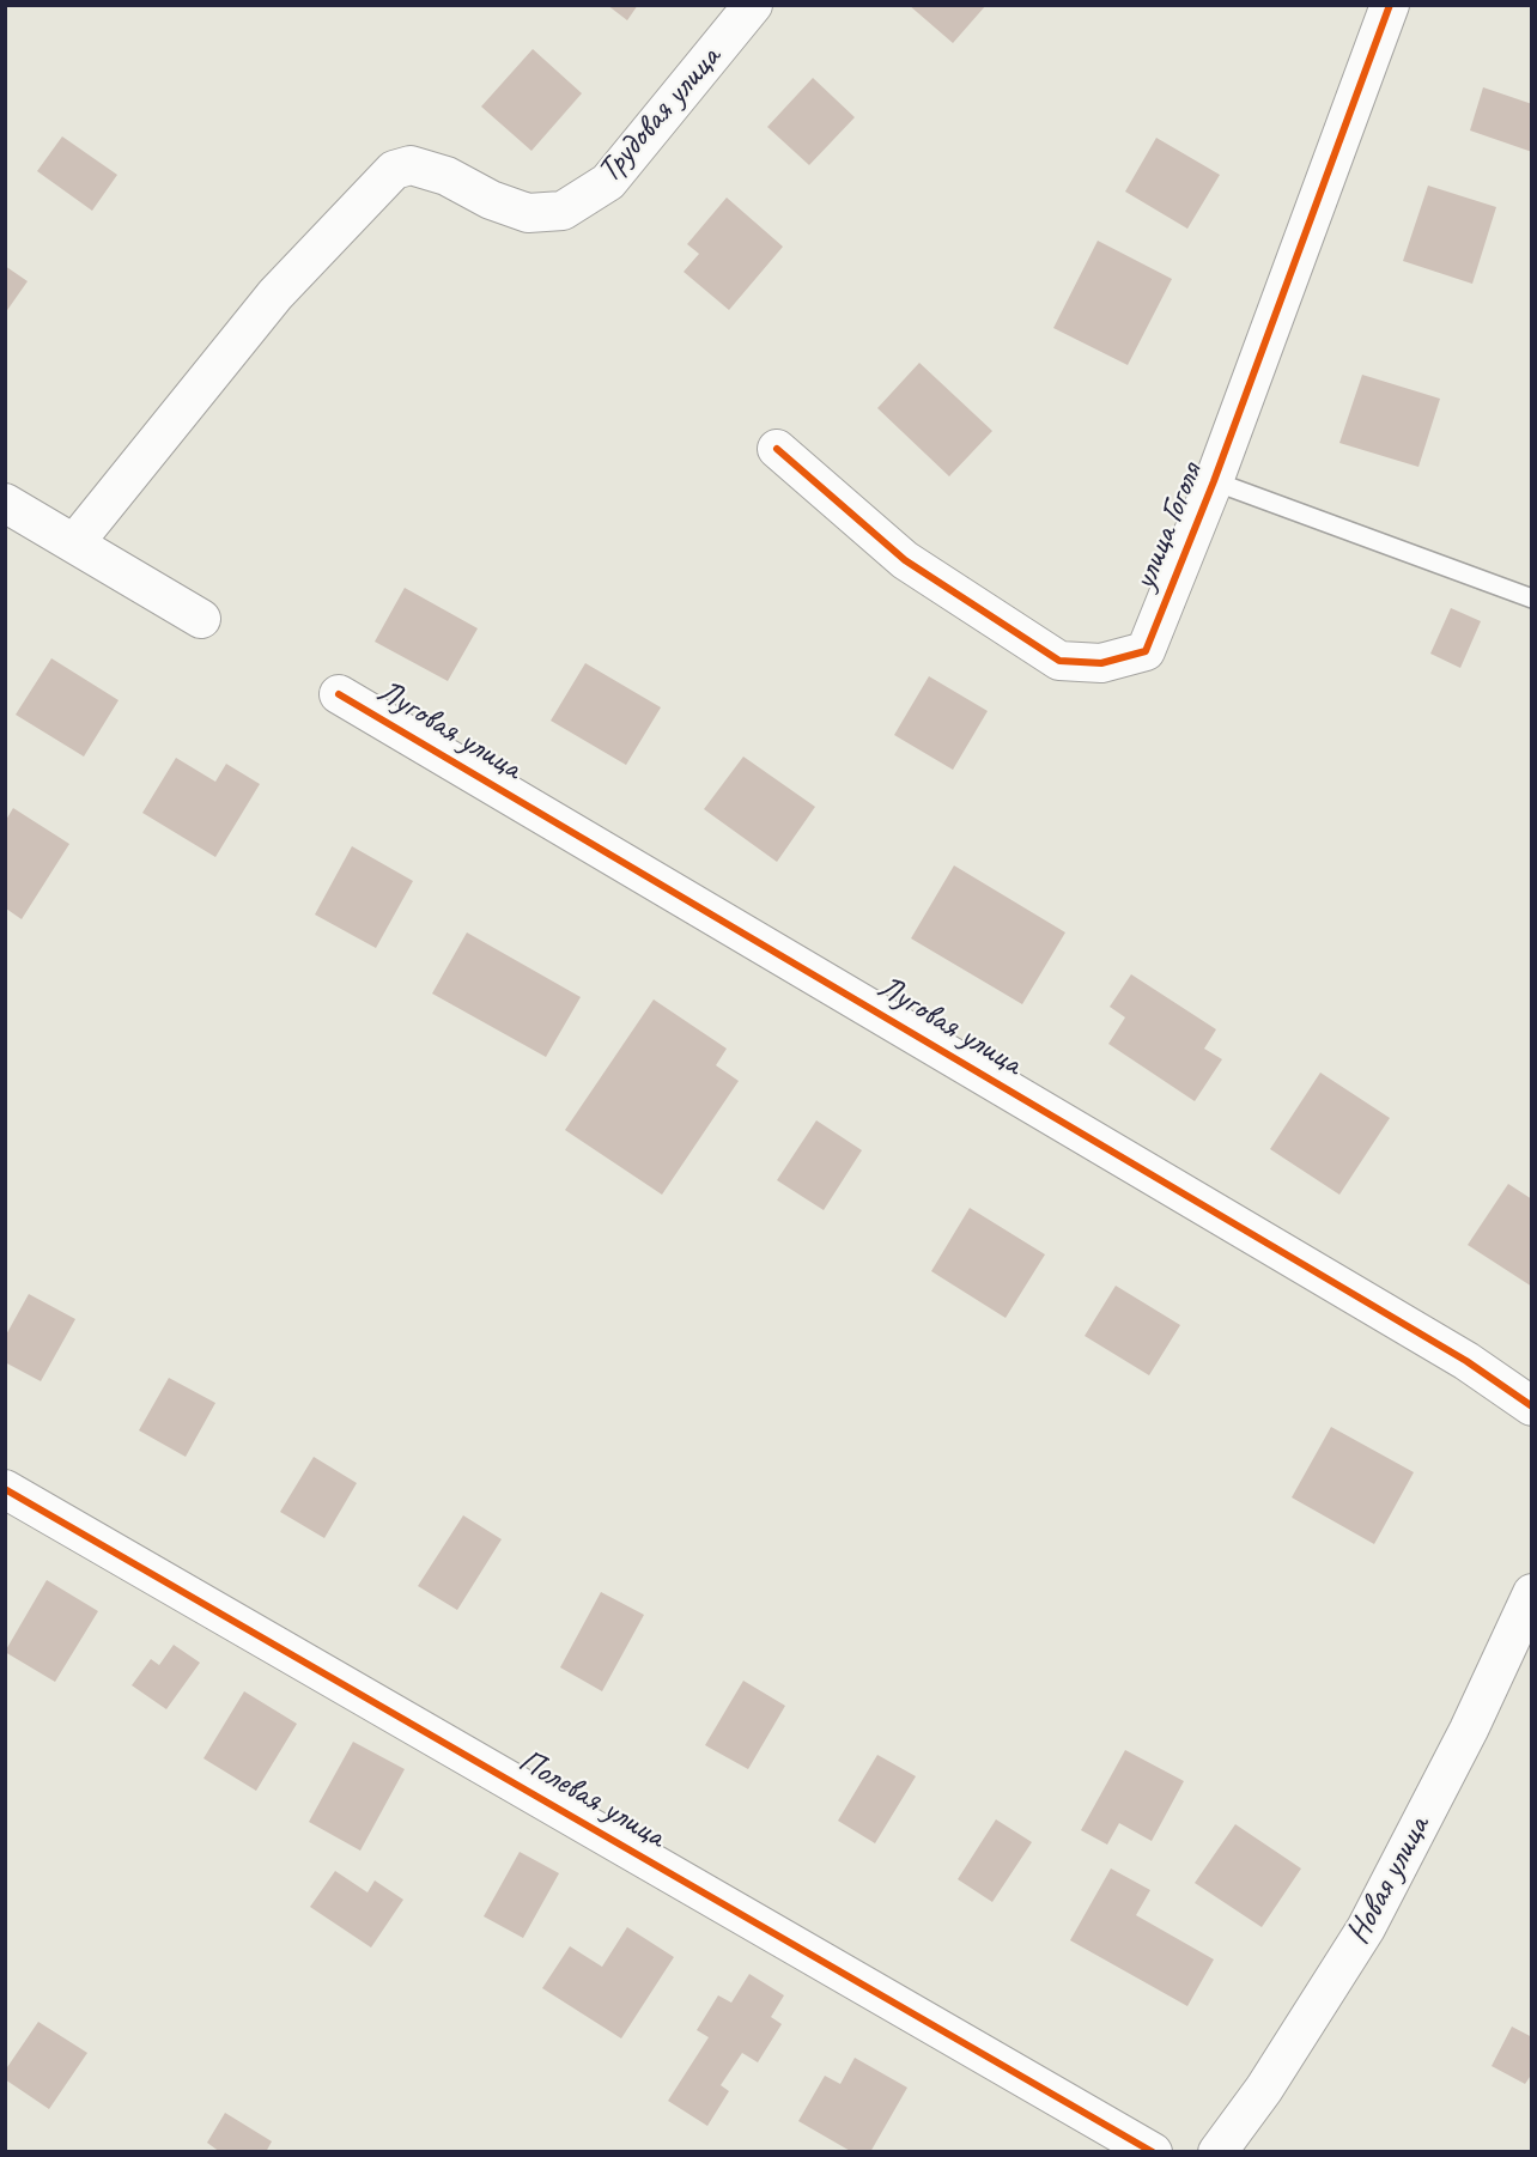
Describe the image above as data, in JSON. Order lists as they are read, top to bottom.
{
  "streets": {
    "street": [
      "Трудовая улица",
      "улица Гоголя",
      "Луговая улица",
      "Полевая улица",
      "Новая улица"
    ]
  }
}
